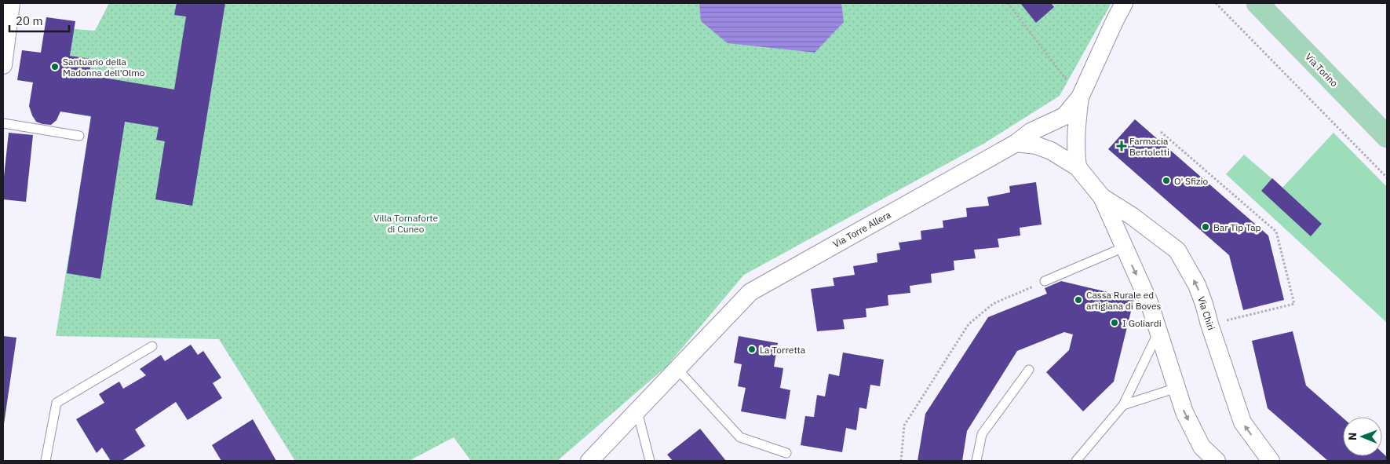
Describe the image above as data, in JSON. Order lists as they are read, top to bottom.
{
  "streets": {
    "main road": ["Via Torino"],
    "street": ["Via Torre Allera", "Via Chiri"]
  },
  "crossings": [
    ["Via Torre Allera", "Via Chiri"]
  ],
  "parks": ["Villa Tornaforte di Cuneo"],
  "places": {
    "other": [
      "Santuario della Madonna dell'Olmo",
      "O' Sfizio",
      "Bar Tip Tap",
      "Cassa Rurale ed artigiana di Boves",
      "I Goliardi",
      "La Torretta"
    ],
    "health": ["Farmacia Bertoletti"]
  },
  "scale_bar": "20 m",
  "north": "left"
}
